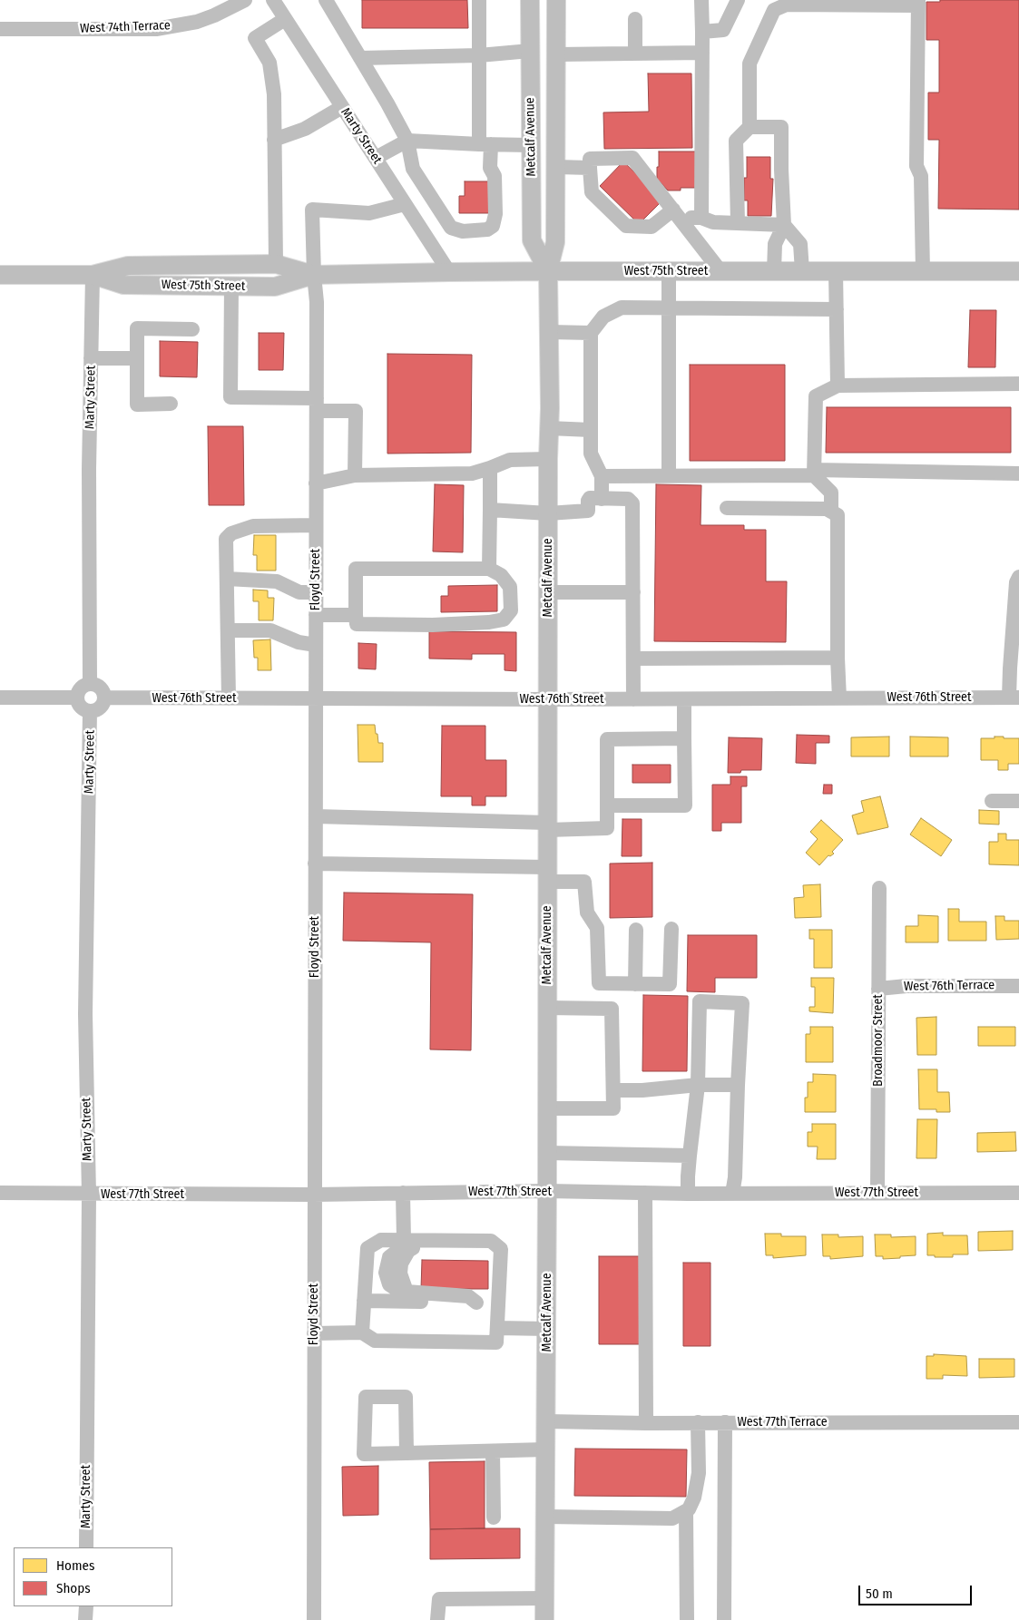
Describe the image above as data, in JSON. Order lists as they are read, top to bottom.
{
  "streets": {
    "main road": ["Metcalf Avenue", "West 75th Street"],
    "street": [
      "West 74th Terrace",
      "Marty Street",
      "Floyd Street",
      "West 76th Street",
      "West 76th Terrace",
      "Broadmoor Street",
      "West 77th Street",
      "West 77th Terrace"
    ]
  },
  "crossings": [
    ["Marty Street", "West 75th Street"],
    ["Marty Street", "Floyd Street"],
    ["Marty Street", "West 76th Street"],
    ["Marty Street", "West 77th Street"],
    ["Metcalf Avenue", "West 75th Street"],
    ["Metcalf Avenue", "West 76th Street"],
    ["Metcalf Avenue", "West 77th Street"],
    ["Metcalf Avenue", "West 77th Terrace"],
    ["West 75th Street", "Floyd Street"],
    ["Floyd Street", "West 76th Street"],
    ["Floyd Street", "West 77th Street"],
    ["West 76th Terrace", "Broadmoor Street"],
    ["Broadmoor Street", "West 77th Street"]
  ],
  "legend": ["Homes", "Shops"],
  "scale_bar": "50 m"
}
